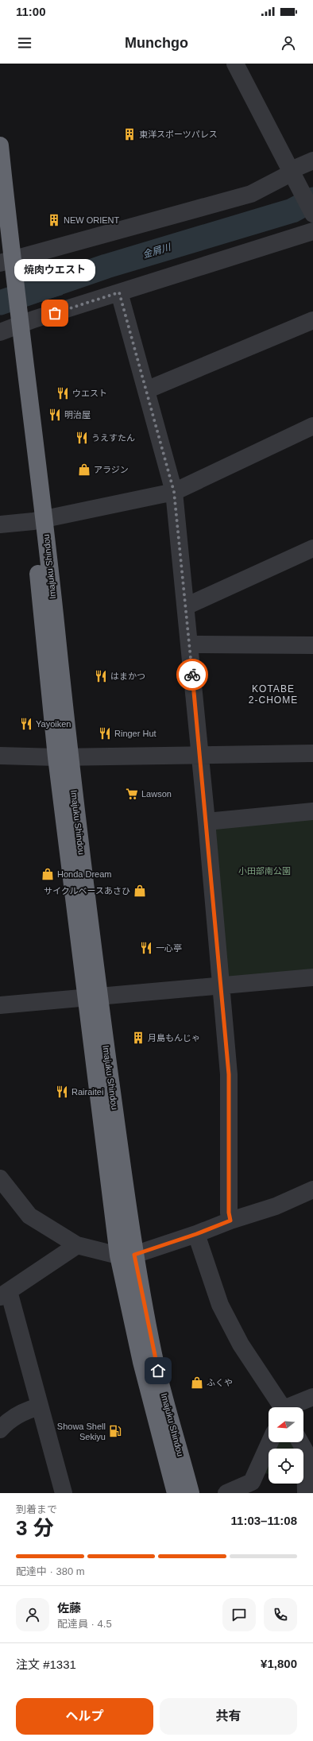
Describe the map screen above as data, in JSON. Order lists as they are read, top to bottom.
{
  "streets": {
    "highway": ["Imajuku Shindou"]
  },
  "districts": ["KOTABE 2-CHOME"],
  "water": ["金屑川"],
  "parks": ["小田部南公園"],
  "places": {
    "building": ["東洋スポーツパレス", "NEW ORIENT", "月島もんじゃ"],
    "other": ["焼肉ウエスト"],
    "restaurant": [
      "ウエスト",
      "明治屋",
      "うえすたん",
      "はまかつ",
      "Yayoiken",
      "Ringer Hut",
      "一心亭",
      "Rairaitei"
    ],
    "shop": [
      "アラジン",
      "Honda Dream",
      "サイクルベースあさひ",
      "ふくや"
    ],
    "supermarket": ["Lawson"],
    "fuel station": ["Showa Shell Sekiyu"]
  },
  "north": "left",
  "page": {
    "status": "11:00",
    "header": "Munchgo",
    "bubble": "焼肉ウエスト",
    "heading": ["3 分", "到着まで", "11:03–11:08"],
    "panel": [
      "佐藤",
      "配達員 · 4.5",
      "注文 #1331",
      "¥1,800"
    ],
    "bar": "配達中 · 380 m",
    "buttons": ["ヘルプ", "共有"]
  }
}
